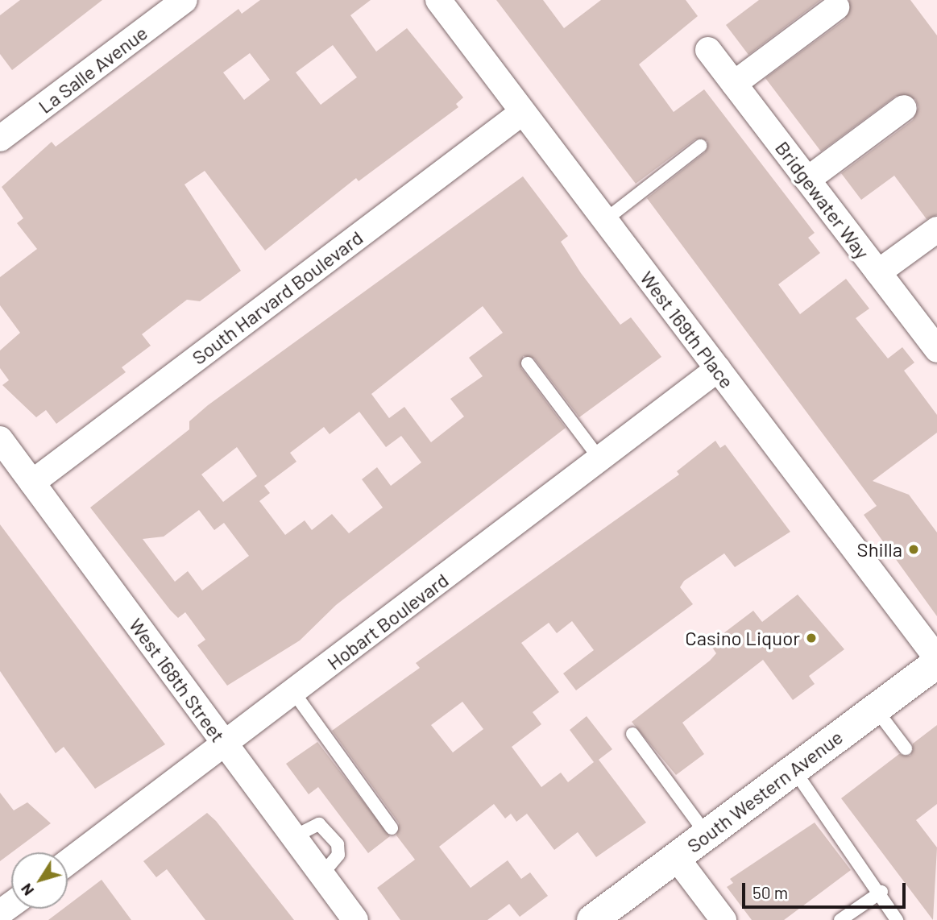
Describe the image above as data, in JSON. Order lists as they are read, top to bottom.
{
  "streets": {
    "main road": ["South Western Avenue"],
    "street": [
      "La Salle Avenue",
      "Bridgewater Way",
      "South Harvard Boulevard",
      "West 169th Place",
      "Hobart Boulevard",
      "West 168th Street"
    ]
  },
  "crossings": [
    ["South Harvard Boulevard", "West 169th Place"],
    ["South Harvard Boulevard", "West 168th Street"],
    ["West 169th Place", "Hobart Boulevard"],
    ["Hobart Boulevard", "West 168th Street"]
  ],
  "places": ["Shilla", "Casino Liquor"],
  "scale_bar": "50 m",
  "north": "bottom left"
}
